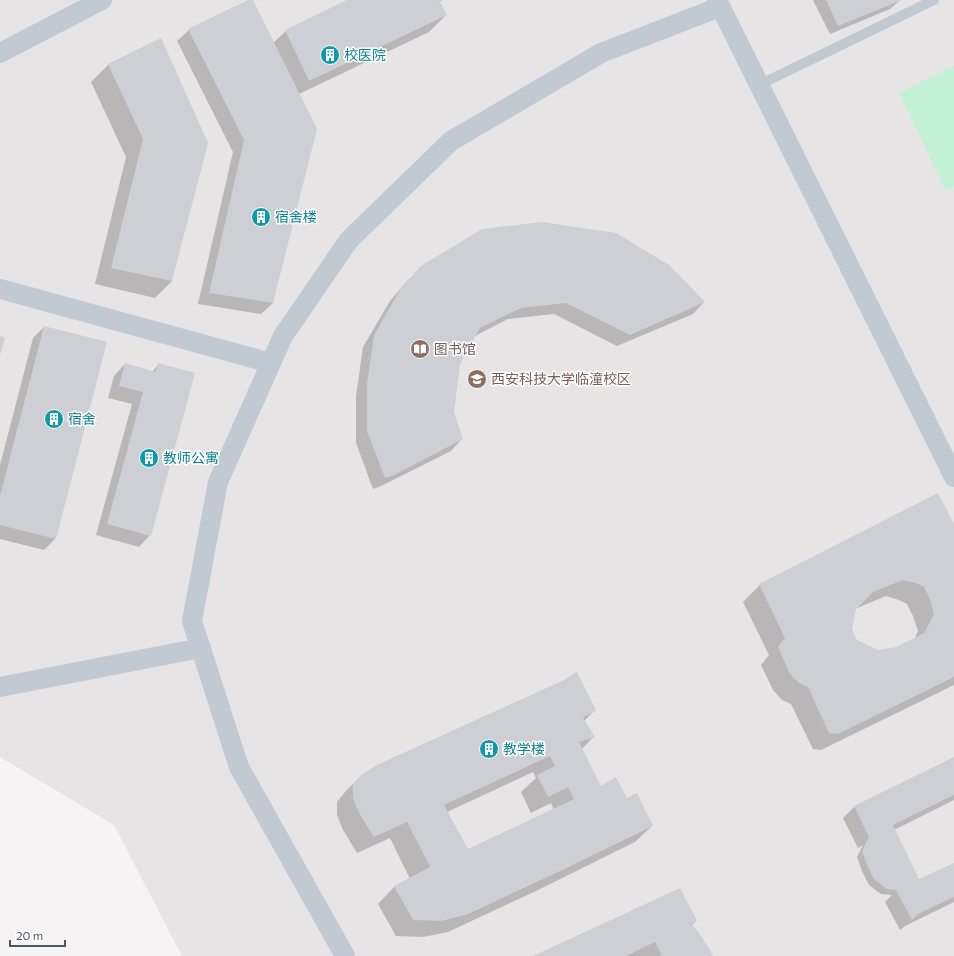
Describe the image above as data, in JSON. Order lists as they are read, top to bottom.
{
  "places": {
    "building": [
      "校医院",
      "宿舍楼",
      "宿舍",
      "教师公寓",
      "教学楼"
    ],
    "library": ["图书馆"],
    "school or university": ["西安科技大学临潼校区"]
  },
  "scale_bar": "20 m"
}
